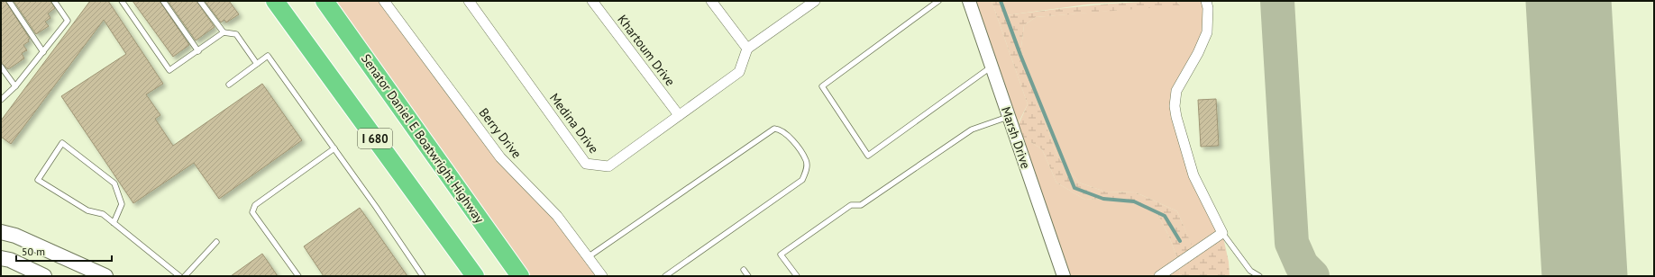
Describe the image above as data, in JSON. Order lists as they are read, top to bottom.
{
  "streets": {
    "highway": ["I 680", "Senator Daniel E Boatwright Highway"],
    "street": [
      "Khartoum Drive",
      "Medina Drive",
      "Berry Drive",
      "Marsh Drive"
    ]
  },
  "crossings": [
    ["Khartoum Drive", "Medina Drive"]
  ],
  "scale_bar": "50 m"
}
